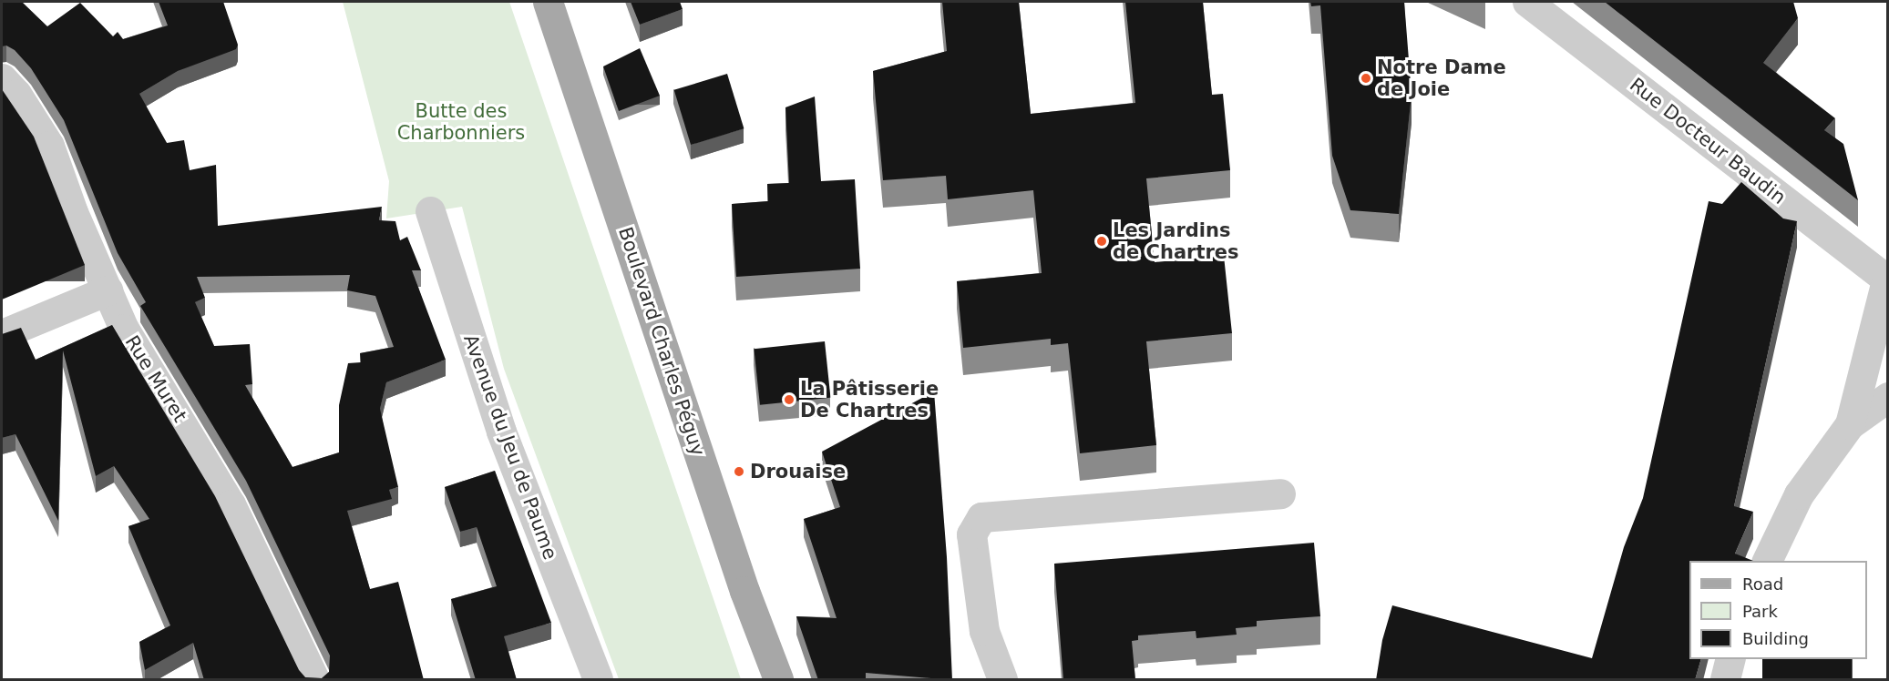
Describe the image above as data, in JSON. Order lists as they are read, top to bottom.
{
  "streets": {
    "main road": ["Boulevard Charles Péguy"],
    "street": ["Rue Docteur Baudin", "Rue Muret", "Avenue du Jeu de Paume"]
  },
  "parks": ["Butte des Charbonniers"],
  "places": [
    "Notre Dame de Joie",
    "Les Jardins de Chartres",
    "La Pâtisserie De Chartres",
    "Drouaise"
  ],
  "legend": ["Road", "Park", "Building"]
}
